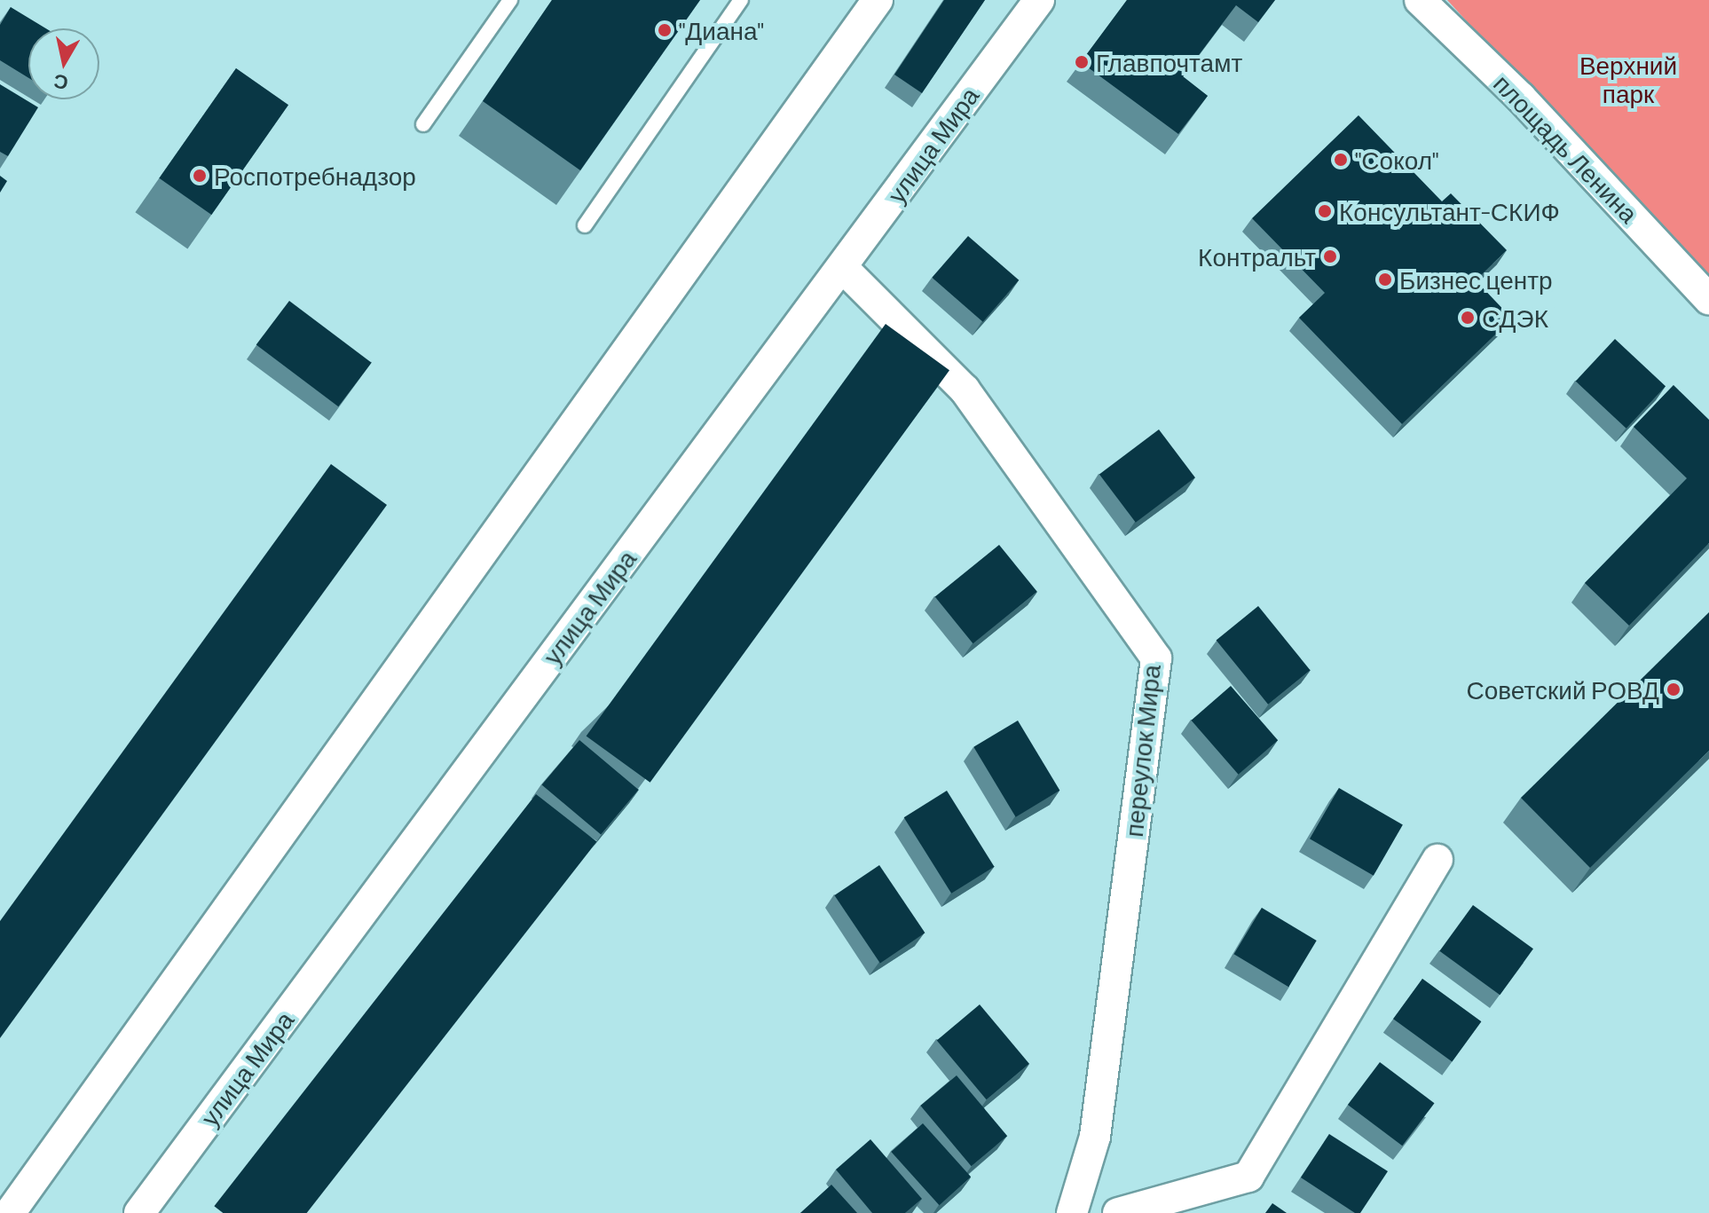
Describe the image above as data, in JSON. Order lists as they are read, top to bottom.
{
  "streets": {
    "street": ["улица Мира", "площадь Ленина", "переулок Мира"]
  },
  "crossings": [
    ["улица Мира", "переулок Мира"]
  ],
  "parks": ["Верхний парк"],
  "places": [
    "\"Диана\"",
    "Главпочтамт",
    "\"Сокол\"",
    "Роспотребнадзор",
    "Консультант-СКИФ",
    "Контральт",
    "Бизнес центр",
    "СДЭК",
    "Советский РОВД"
  ],
  "north": "bottom"
}
